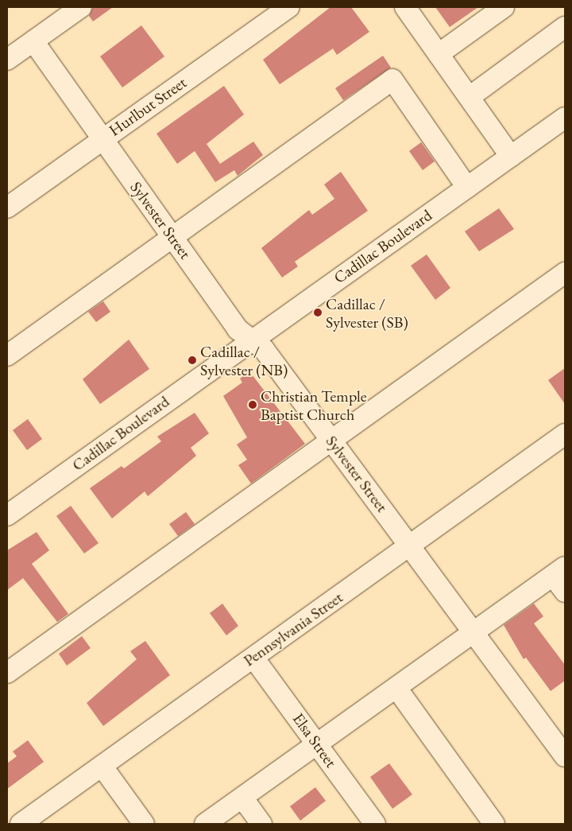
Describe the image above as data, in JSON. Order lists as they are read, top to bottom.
{
  "streets": {
    "street": [
      "Hurlbut Street",
      "Sylvester Street",
      "Cadillac Boulevard",
      "Pennsylvania Street",
      "Elsa Street"
    ]
  },
  "crossings": [
    ["Hurlbut Street", "Sylvester Street"],
    ["Sylvester Street", "Cadillac Boulevard"],
    ["Sylvester Street", "Pennsylvania Street"],
    ["Pennsylvania Street", "Elsa Street"]
  ],
  "places": ["Cadillac / Sylvester (SB)", "Cadillac / Sylvester (NB)", "Christian Temple Baptist Church"]
}
